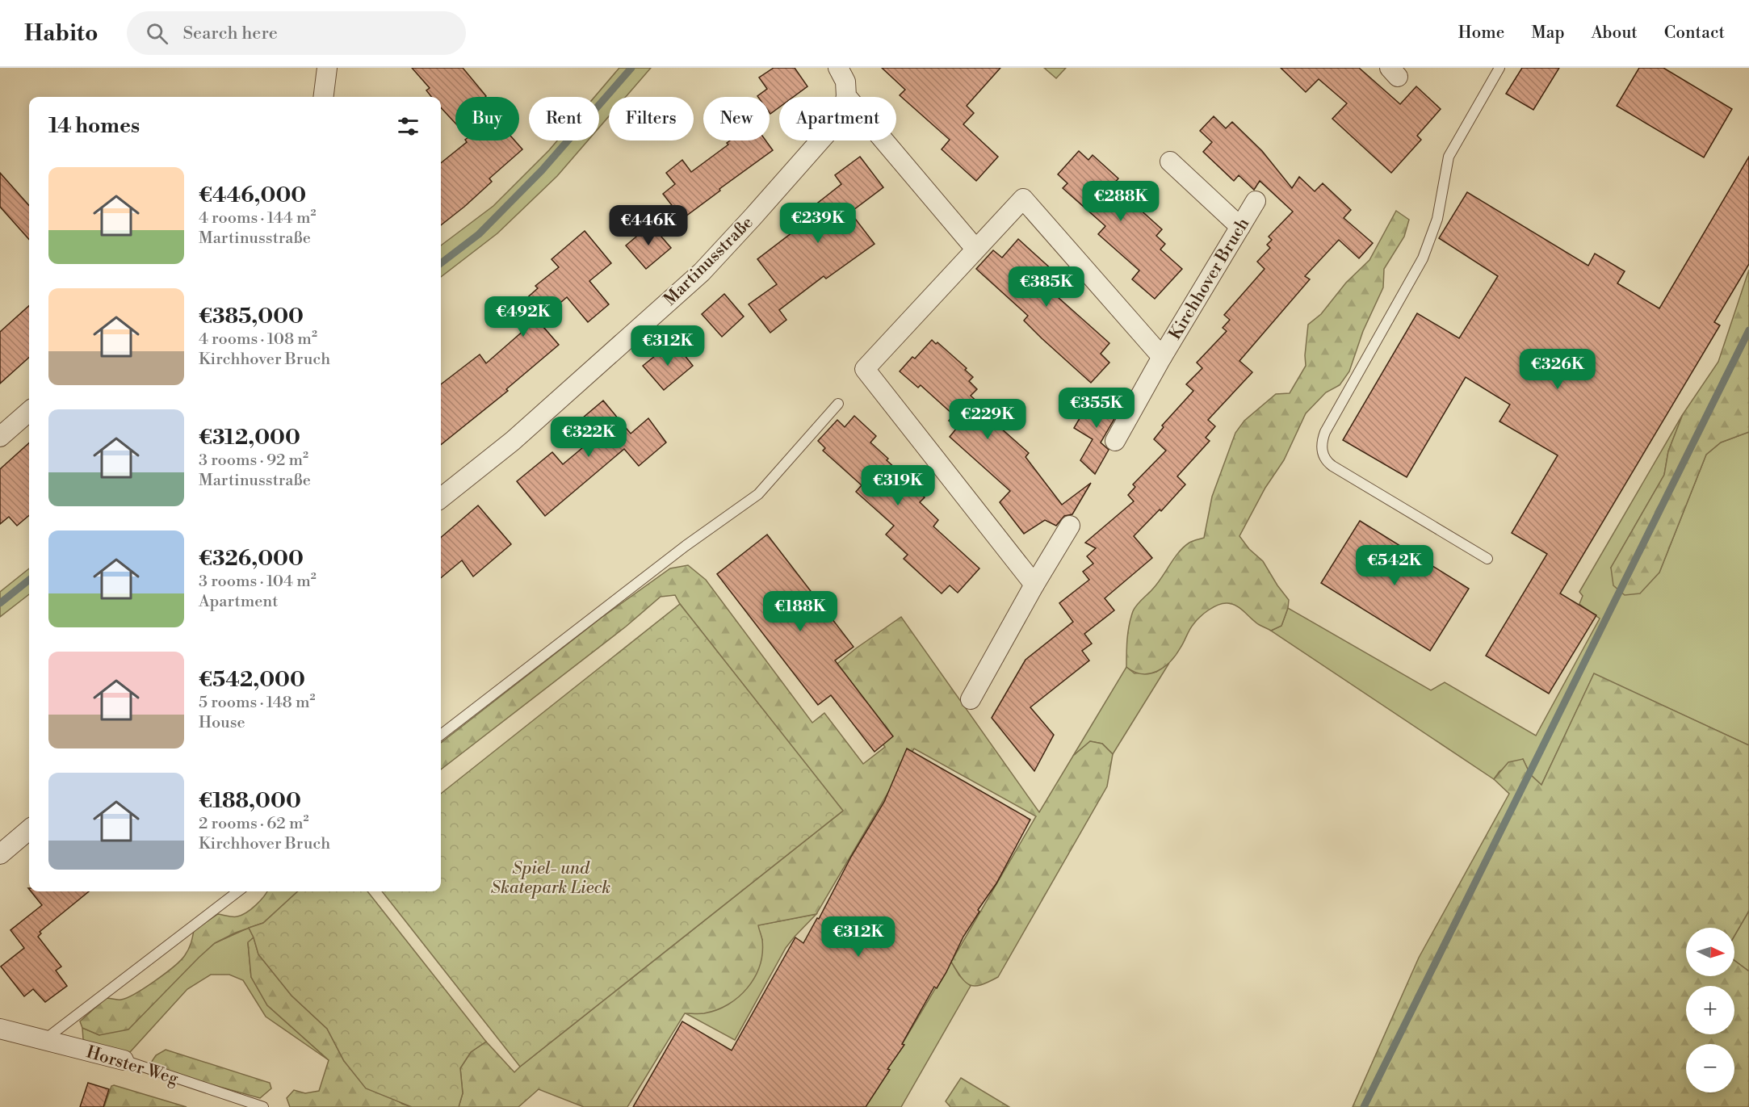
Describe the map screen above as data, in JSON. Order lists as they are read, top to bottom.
{
  "streets": {
    "street": ["Martinusstraße", "Kirchhover Bruch", "Horster Weg"]
  },
  "parks": ["Spiel- und Skatepark Lieck"],
  "north": "right",
  "page": {
    "header": "Habito",
    "search": "Search here",
    "nav": [
      "Home",
      "Map",
      "About",
      "Contact"
    ],
    "chip": [
      "Buy",
      "Rent",
      "Filters",
      "New",
      "Apartment"
    ],
    "heading": "14 homes",
    "list": [
      {
        "name": "€446,000",
        "note": "4 rooms · 144 m² · Martinusstraße"
      },
      {
        "name": "€385,000",
        "note": "4 rooms · 108 m² · Kirchhover Bruch"
      },
      {
        "name": "€312,000",
        "note": "3 rooms · 92 m² · Martinusstraße"
      },
      {
        "name": "€326,000",
        "note": "3 rooms · 104 m² · Apartment"
      },
      {
        "name": "€542,000",
        "note": "5 rooms · 148 m² · House"
      },
      {
        "name": "€188,000",
        "note": "2 rooms · 62 m² · Kirchhover Bruch"
      }
    ],
    "price": [
      "€288K",
      "€239K",
      "€446K",
      "€385K",
      "€492K",
      "€312K",
      "€326K",
      "€355K",
      "€229K",
      "€322K",
      "€319K",
      "€542K",
      "€188K",
      "€312K"
    ],
    "map_buttons": ["+", "−"]
  }
}
